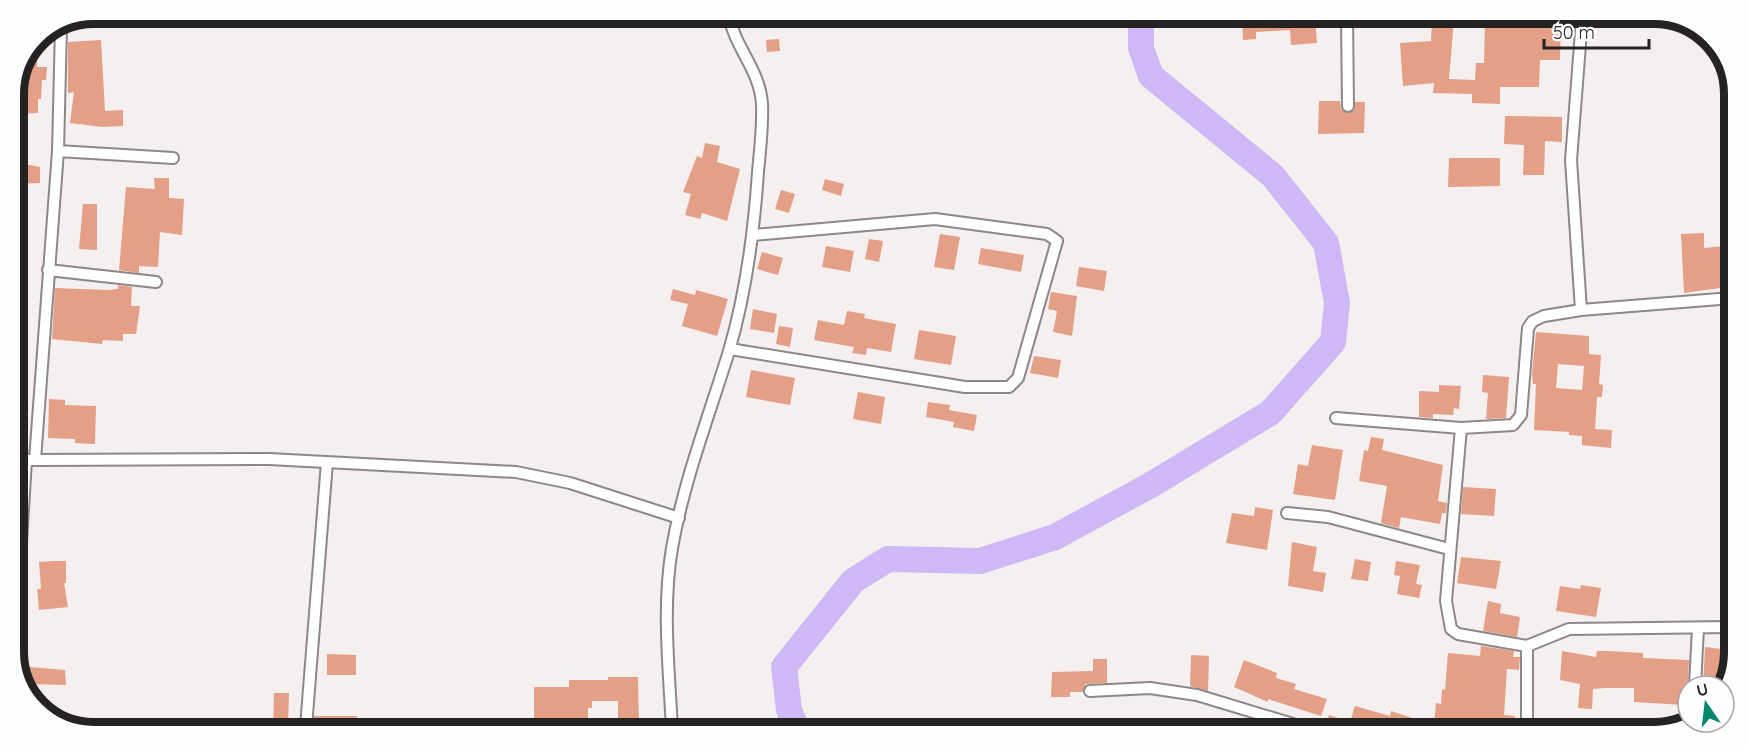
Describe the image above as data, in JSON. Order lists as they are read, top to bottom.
{
  "scale_bar": "50 m",
  "north": "top"
}
